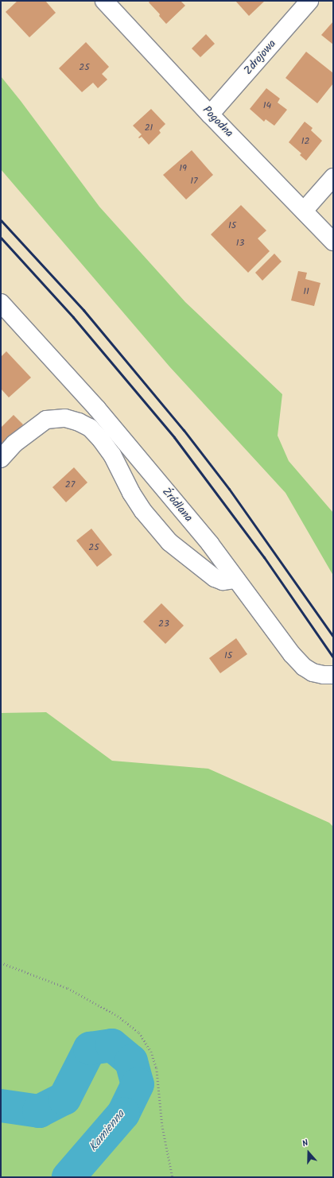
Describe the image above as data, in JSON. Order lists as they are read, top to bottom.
{
  "streets": {
    "street": ["Zdrojowa", "Pogodna", "Źródlana"]
  },
  "crossings": [
    ["Zdrojowa", "Pogodna"]
  ],
  "water": ["Kamienna"],
  "house_numbers": [
    "25",
    "14",
    "21",
    "12",
    "19",
    "17",
    "15",
    "13",
    "11",
    "27",
    "25",
    "23",
    "15"
  ],
  "north": "top"
}
